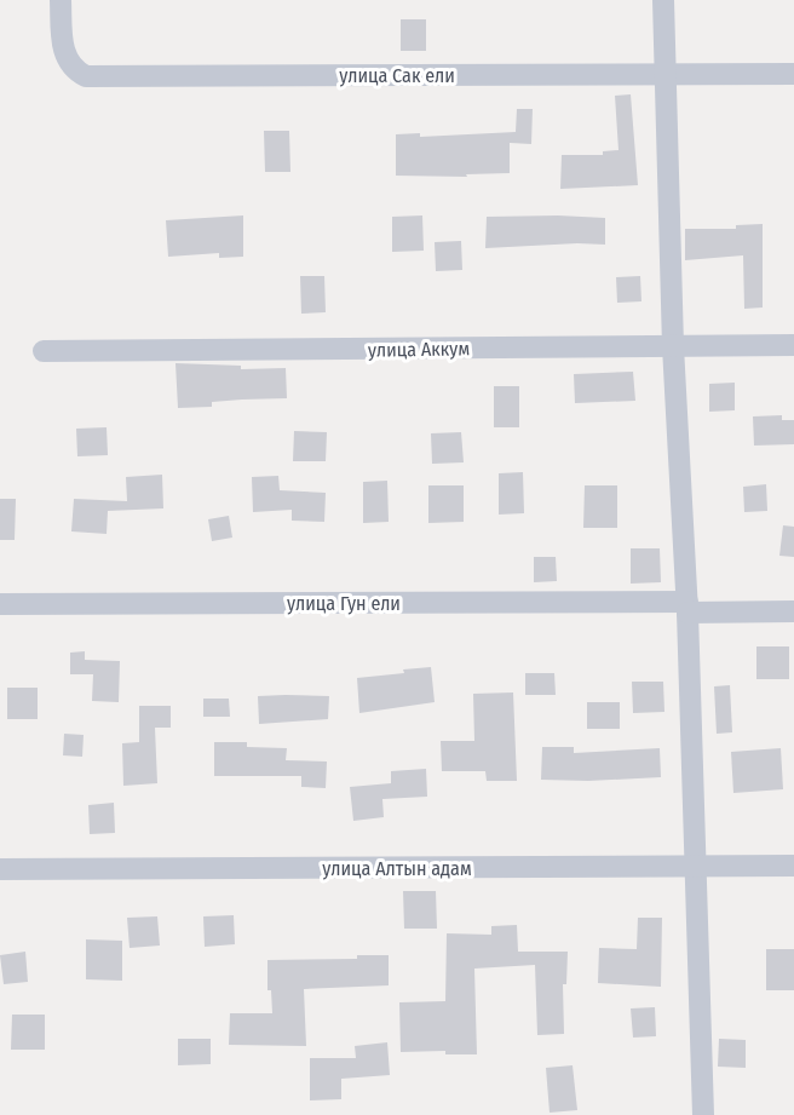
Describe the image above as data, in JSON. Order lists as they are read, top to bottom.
{
  "streets": {
    "street": [
      "улица Сак ели",
      "улица Аккум",
      "улица Гун ели",
      "улица Алтын адам"
    ]
  }
}
